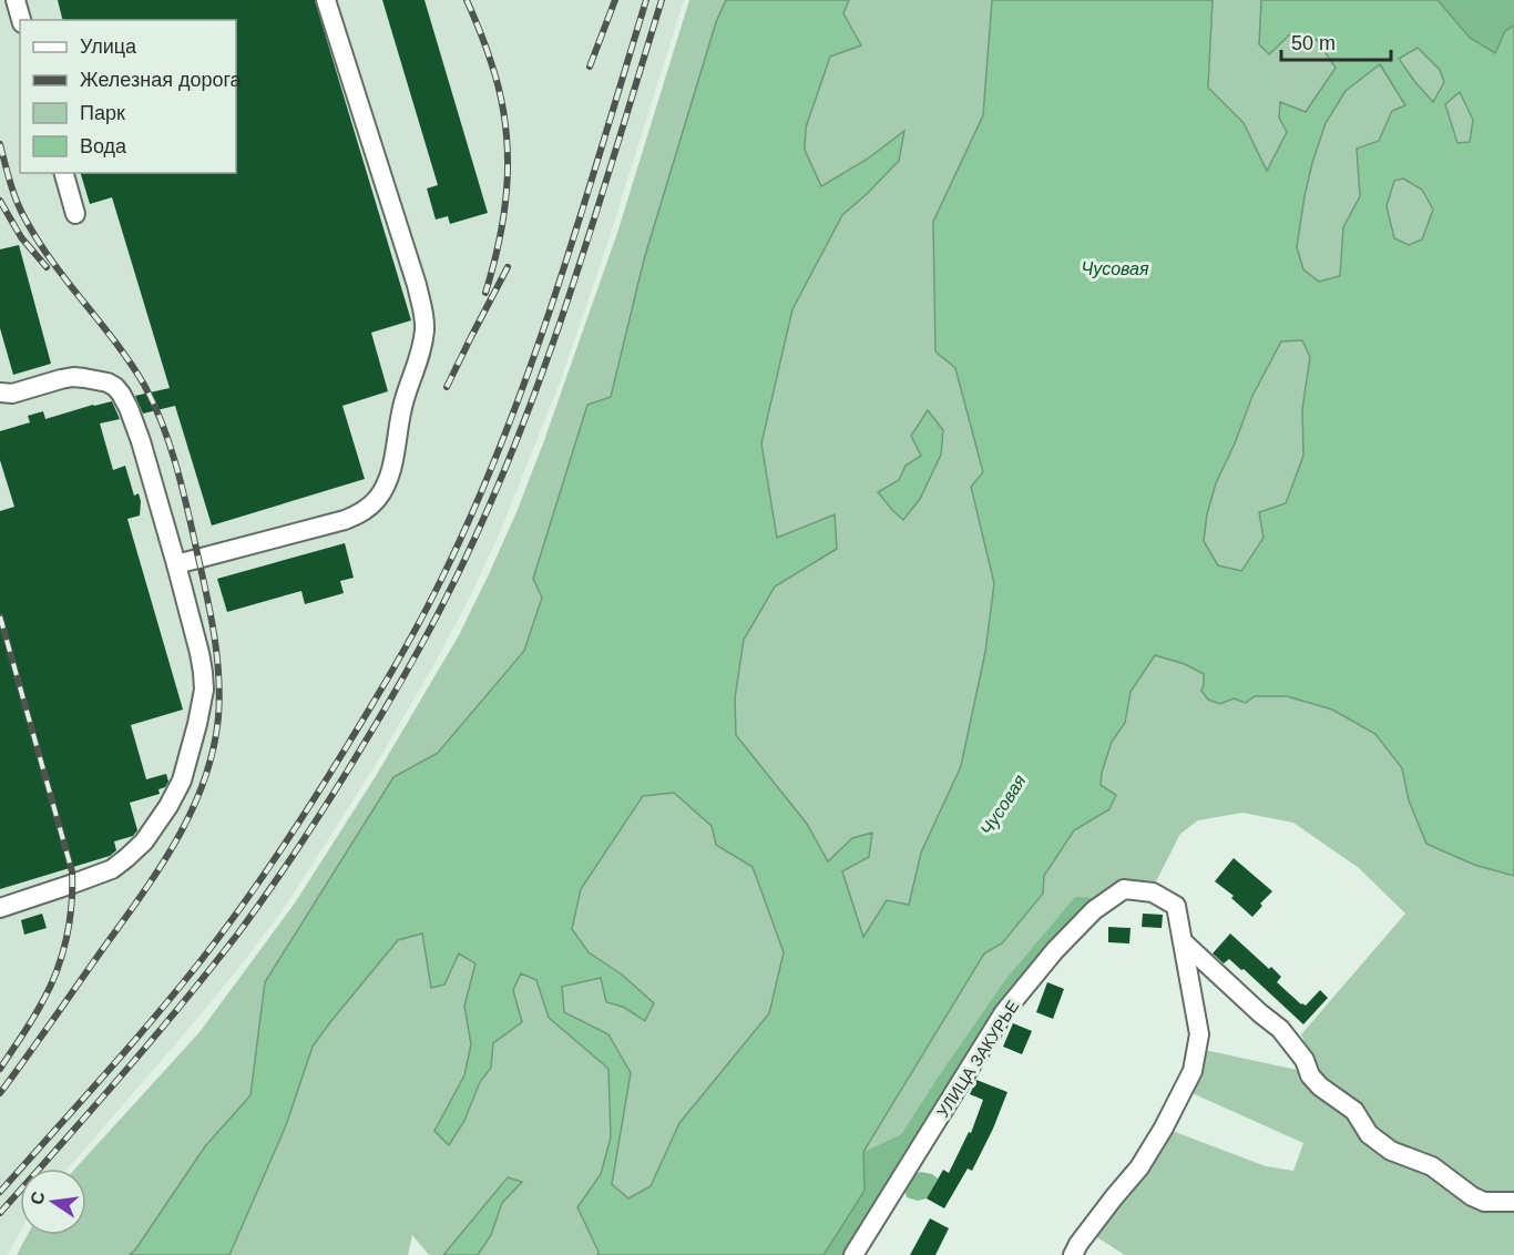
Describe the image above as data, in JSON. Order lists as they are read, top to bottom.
{
  "streets": {
    "street": ["УЛИЦА ЗАКУРЬЕ"]
  },
  "water": ["Чусовая"],
  "legend": [
    "Улица",
    "Железная дорога",
    "Парк",
    "Вода"
  ],
  "scale_bar": "50 m",
  "north": "left"
}
